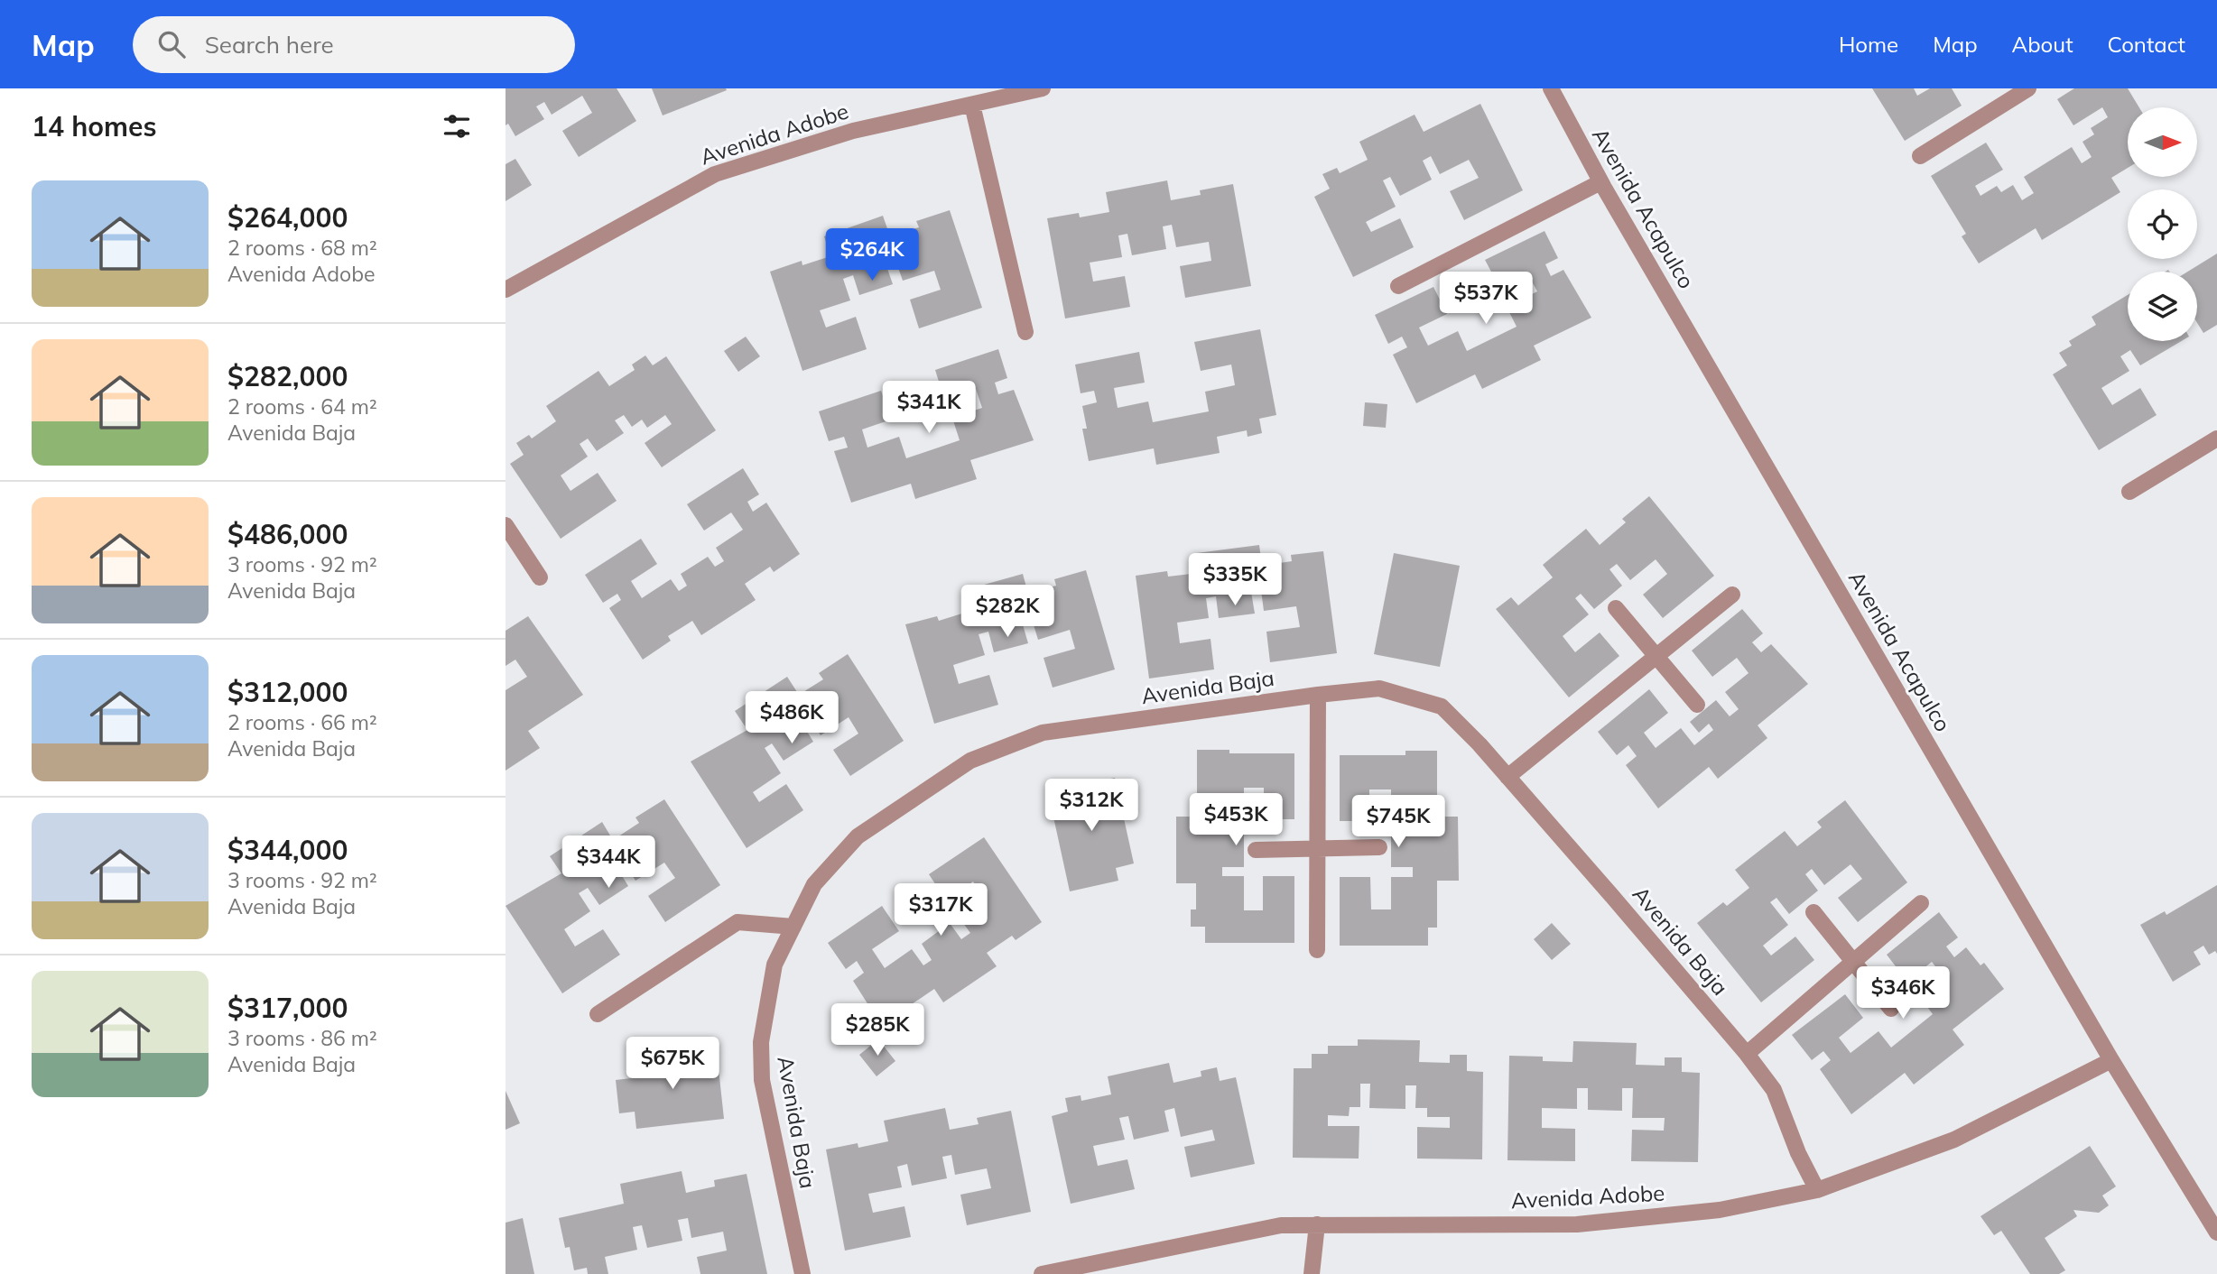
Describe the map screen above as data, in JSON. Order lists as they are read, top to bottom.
{
  "streets": {
    "street": ["Avenida Adobe", "Avenida Acapulco", "Avenida Baja"]
  },
  "crossings": [
    ["Avenida Adobe", "Avenida Acapulco"],
    ["Avenida Adobe", "Avenida Baja"]
  ],
  "north": "right",
  "page": {
    "header": "Map",
    "search": "Search here",
    "nav": [
      "Home",
      "Map",
      "About",
      "Contact"
    ],
    "heading": "14 homes",
    "list": [
      {
        "name": "$264,000",
        "note": "2 rooms · 68 m² · Avenida Adobe"
      },
      {
        "name": "$282,000",
        "note": "2 rooms · 64 m² · Avenida Baja"
      },
      {
        "name": "$486,000",
        "note": "3 rooms · 92 m² · Avenida Baja"
      },
      {
        "name": "$312,000",
        "note": "2 rooms · 66 m² · Avenida Baja"
      },
      {
        "name": "$344,000",
        "note": "3 rooms · 92 m² · Avenida Baja"
      },
      {
        "name": "$317,000",
        "note": "3 rooms · 86 m² · Avenida Baja"
      }
    ],
    "price": [
      "$264K",
      "$537K",
      "$341K",
      "$335K",
      "$282K",
      "$486K",
      "$312K",
      "$453K",
      "$745K",
      "$344K",
      "$317K",
      "$346K",
      "$285K",
      "$675K"
    ]
  }
}
